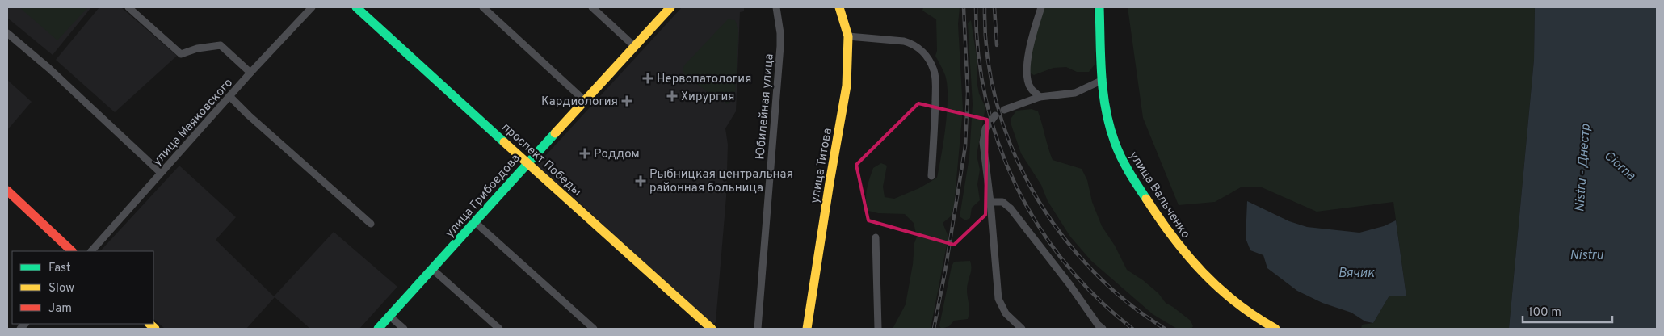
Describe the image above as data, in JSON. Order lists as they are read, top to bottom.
{
  "streets": {
    "street": [
      "Юбилейная улица",
      "улица Маяковского",
      "проспект Победы",
      "улица Титова",
      "улица Вальченко",
      "улица Грибоедова"
    ]
  },
  "crossings": [
    ["проспект Победы", "улица Грибоедова"]
  ],
  "water": [
    "Ciorna",
    "Nistru - Днестр",
    "Nistru",
    "Вячик"
  ],
  "places": {
    "health": [
      "Нервопатология",
      "Хирургия",
      "Кардиология",
      "Роддом",
      "Рыбницкая центральная районная больница"
    ]
  },
  "legend": ["Fast", "Slow", "Jam"],
  "scale_bar": "100 m"
}
